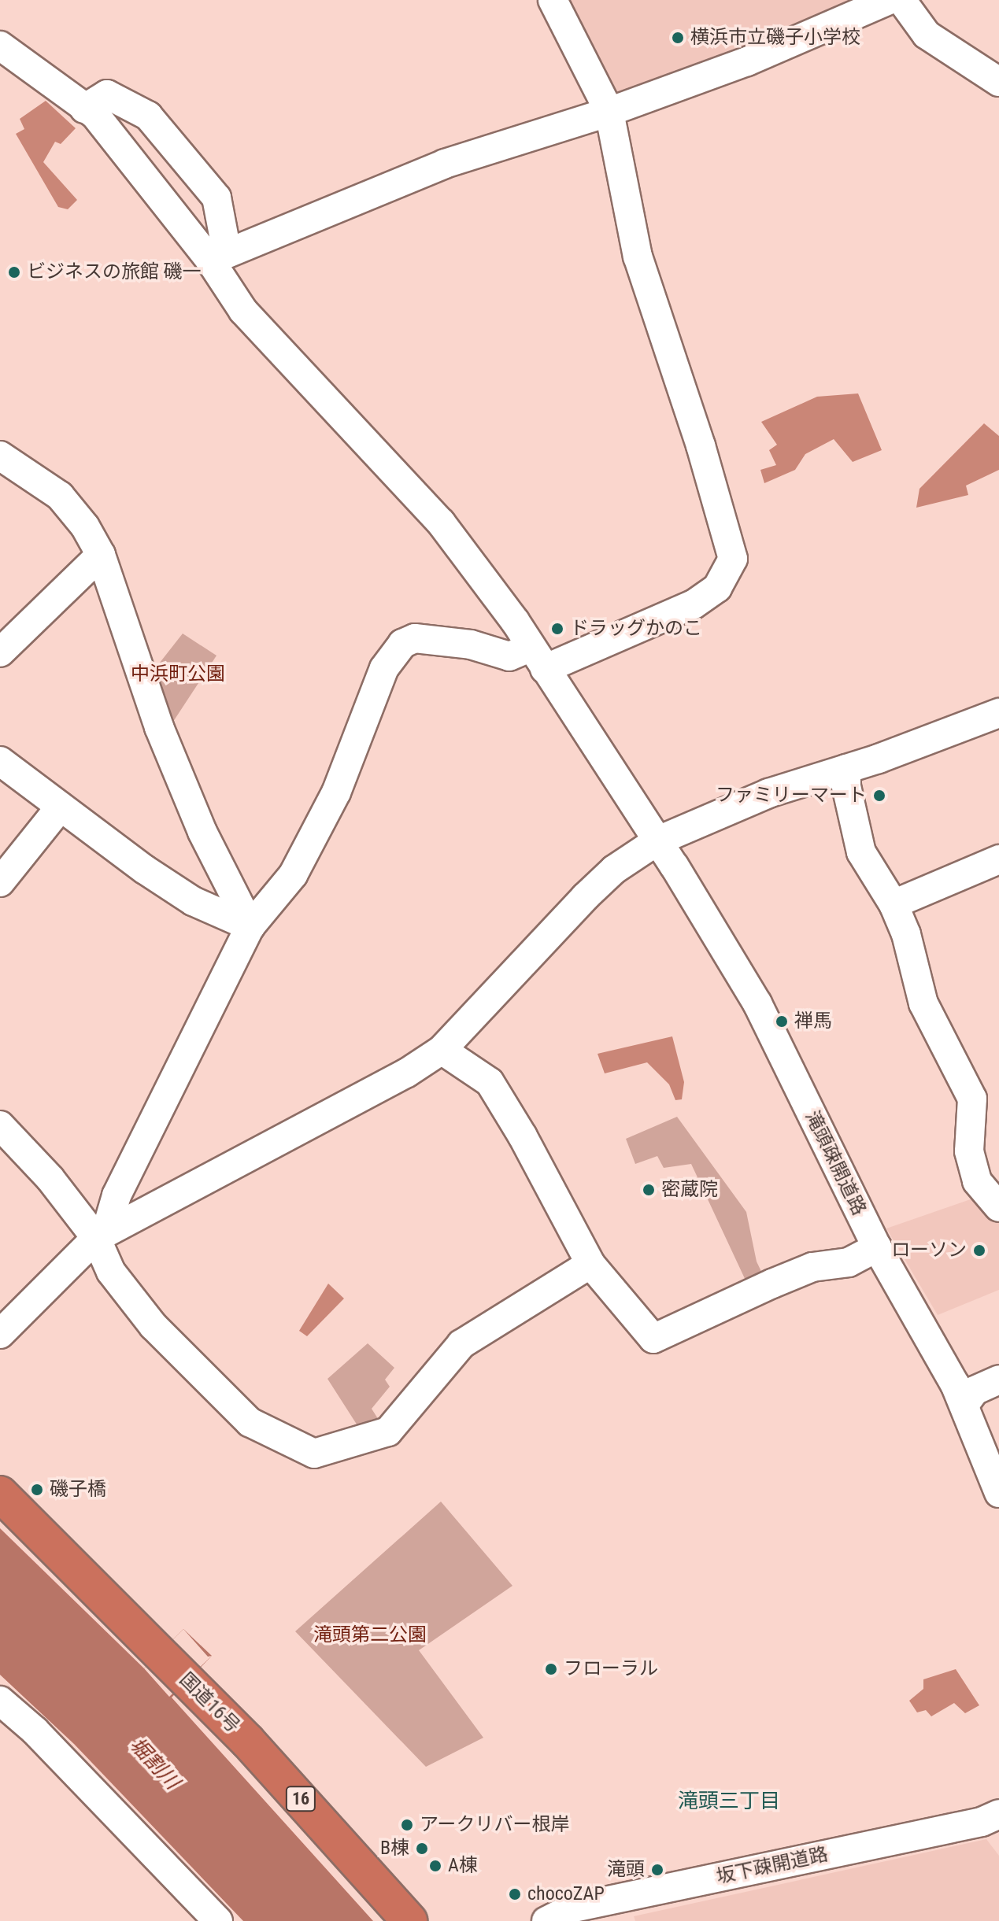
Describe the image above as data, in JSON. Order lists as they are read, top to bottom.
{
  "streets": {
    "highway": ["国道16号", "16"],
    "street": ["滝頭疎開道路", "坂下疎開道路"]
  },
  "districts": ["滝頭三丁目"],
  "water": ["堀割川"],
  "parks": ["中浜町公園", "滝頭第二公園"],
  "places": [
    "横浜市立磯子小学校",
    "ビジネスの旅館 磯一",
    "ドラッグかのこ",
    "ファミリーマート",
    "禅馬",
    "密蔵院",
    "ローソン",
    "磯子橋",
    "フローラル",
    "アークリバー根岸",
    "B棟",
    "A棟",
    "滝頭",
    "chocoZAP"
  ]
}
